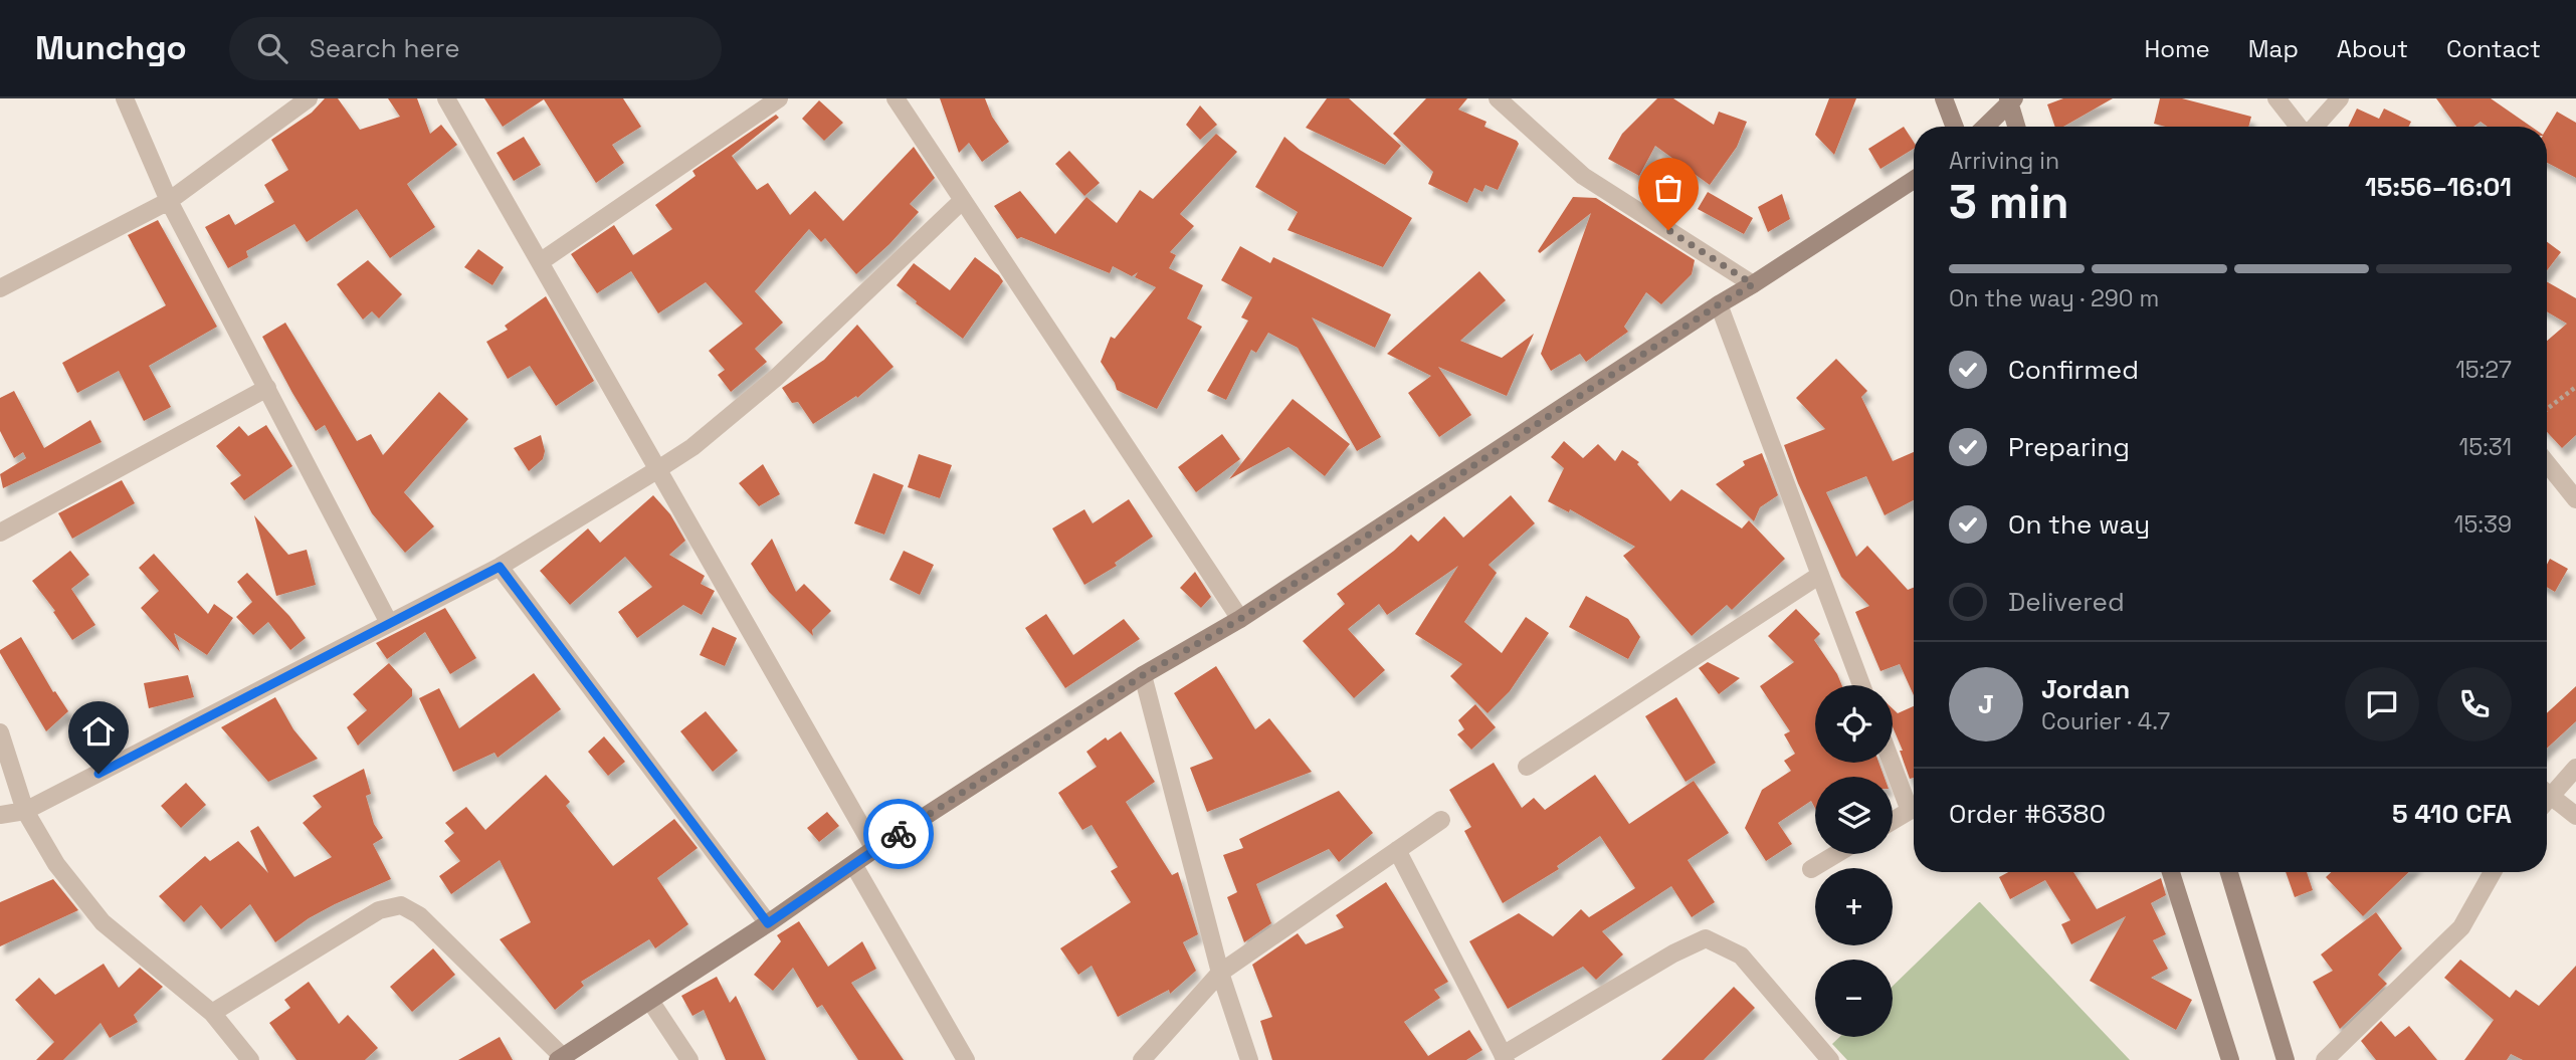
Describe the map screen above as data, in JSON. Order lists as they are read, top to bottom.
{
  "page": {
    "header": "Munchgo",
    "search": "Search here",
    "nav": [
      "Home",
      "Map",
      "About",
      "Contact"
    ],
    "heading": ["3 min", "Arriving in", "15:56–16:01"],
    "panel": [
      "Jordan",
      "Courier · 4.7",
      "Order #6380",
      "5 410 CFA"
    ],
    "bar": "On the way · 290 m",
    "list": [
      ["Confirmed", "15:27"],
      ["Preparing", "15:31"],
      ["On the way", "15:39"],
      "Delivered"
    ],
    "round": "J",
    "map_buttons": ["+", "−"]
  }
}
